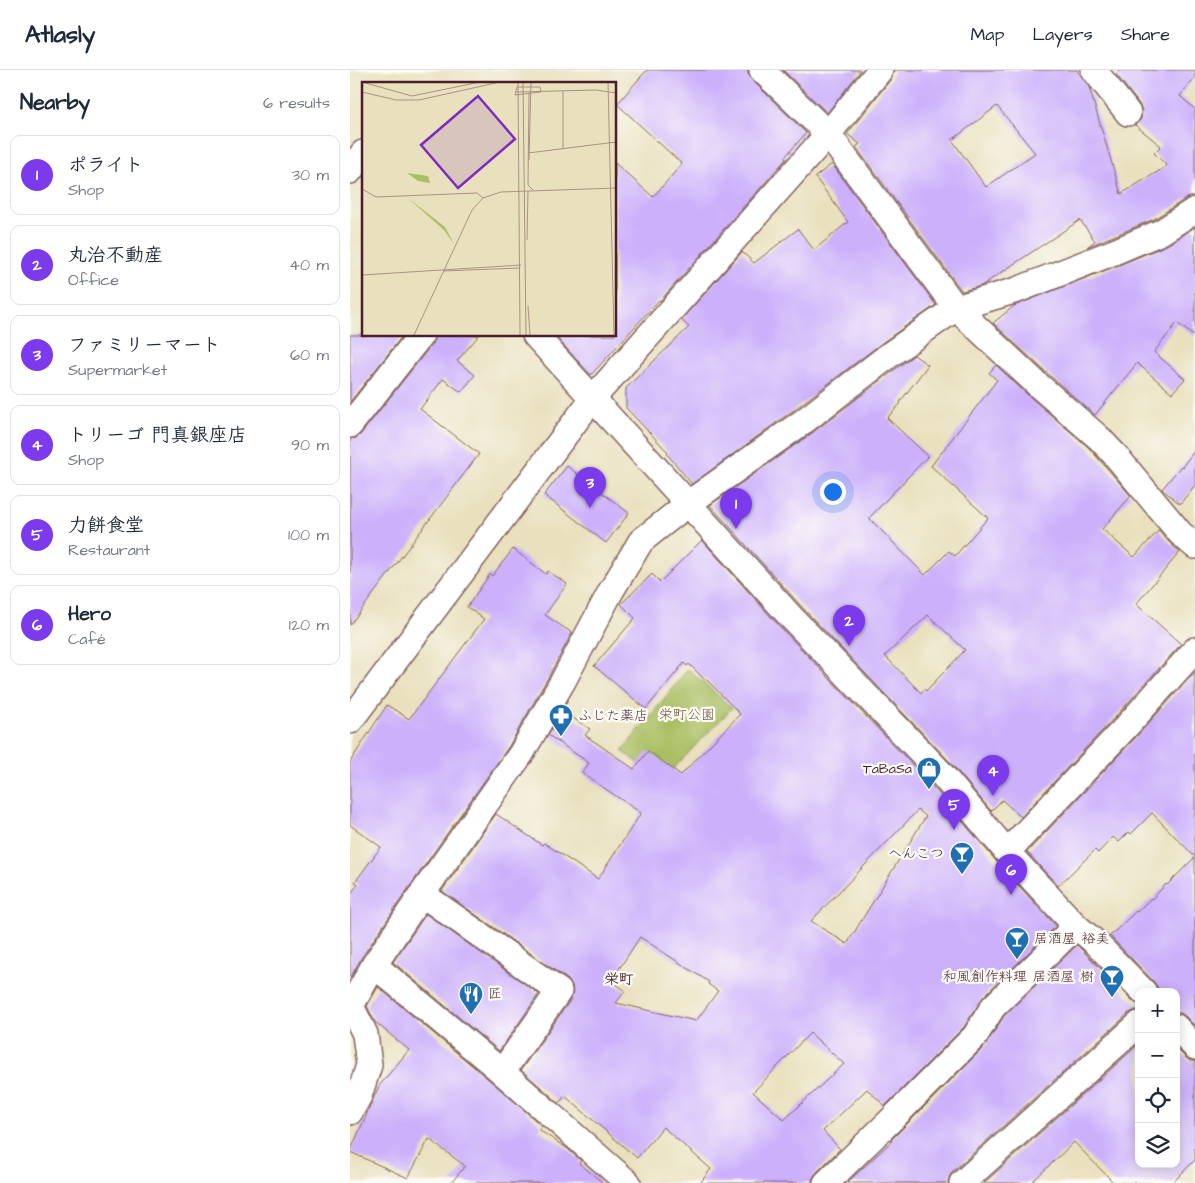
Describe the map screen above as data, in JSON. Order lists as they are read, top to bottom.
{
  "districts": ["栄町"],
  "parks": ["栄町公園"],
  "places": {
    "pharmacy": ["ふじた薬店"],
    "shop": ["TaBaSa"],
    "bar": ["へんこつ", "居酒屋 裕美", "和風創作料理 居酒屋 樹"],
    "restaurant": ["匠"]
  },
  "page": {
    "header": "Atlasly",
    "nav": ["Map", "Layers", "Share"],
    "heading": ["Nearby", "6 results"],
    "list": [
      {
        "mark": "1",
        "name": "ポライト",
        "note": "Shop",
        "value": "30 m"
      },
      {
        "mark": "2",
        "name": "丸治不動産",
        "note": "Office",
        "value": "40 m"
      },
      {
        "mark": "3",
        "name": "ファミリーマート",
        "note": "Supermarket",
        "value": "60 m"
      },
      {
        "mark": "4",
        "name": "トリーゴ 門真銀座店",
        "note": "Shop",
        "value": "90 m"
      },
      {
        "mark": "5",
        "name": "力餅食堂",
        "note": "Restaurant",
        "value": "100 m"
      },
      {
        "mark": "6",
        "name": "Hero",
        "note": "Café",
        "value": "120 m"
      }
    ],
    "pins": [
      "3",
      "1",
      "2",
      "4",
      "5",
      "6"
    ],
    "map_buttons": ["+", "−"]
  }
}
